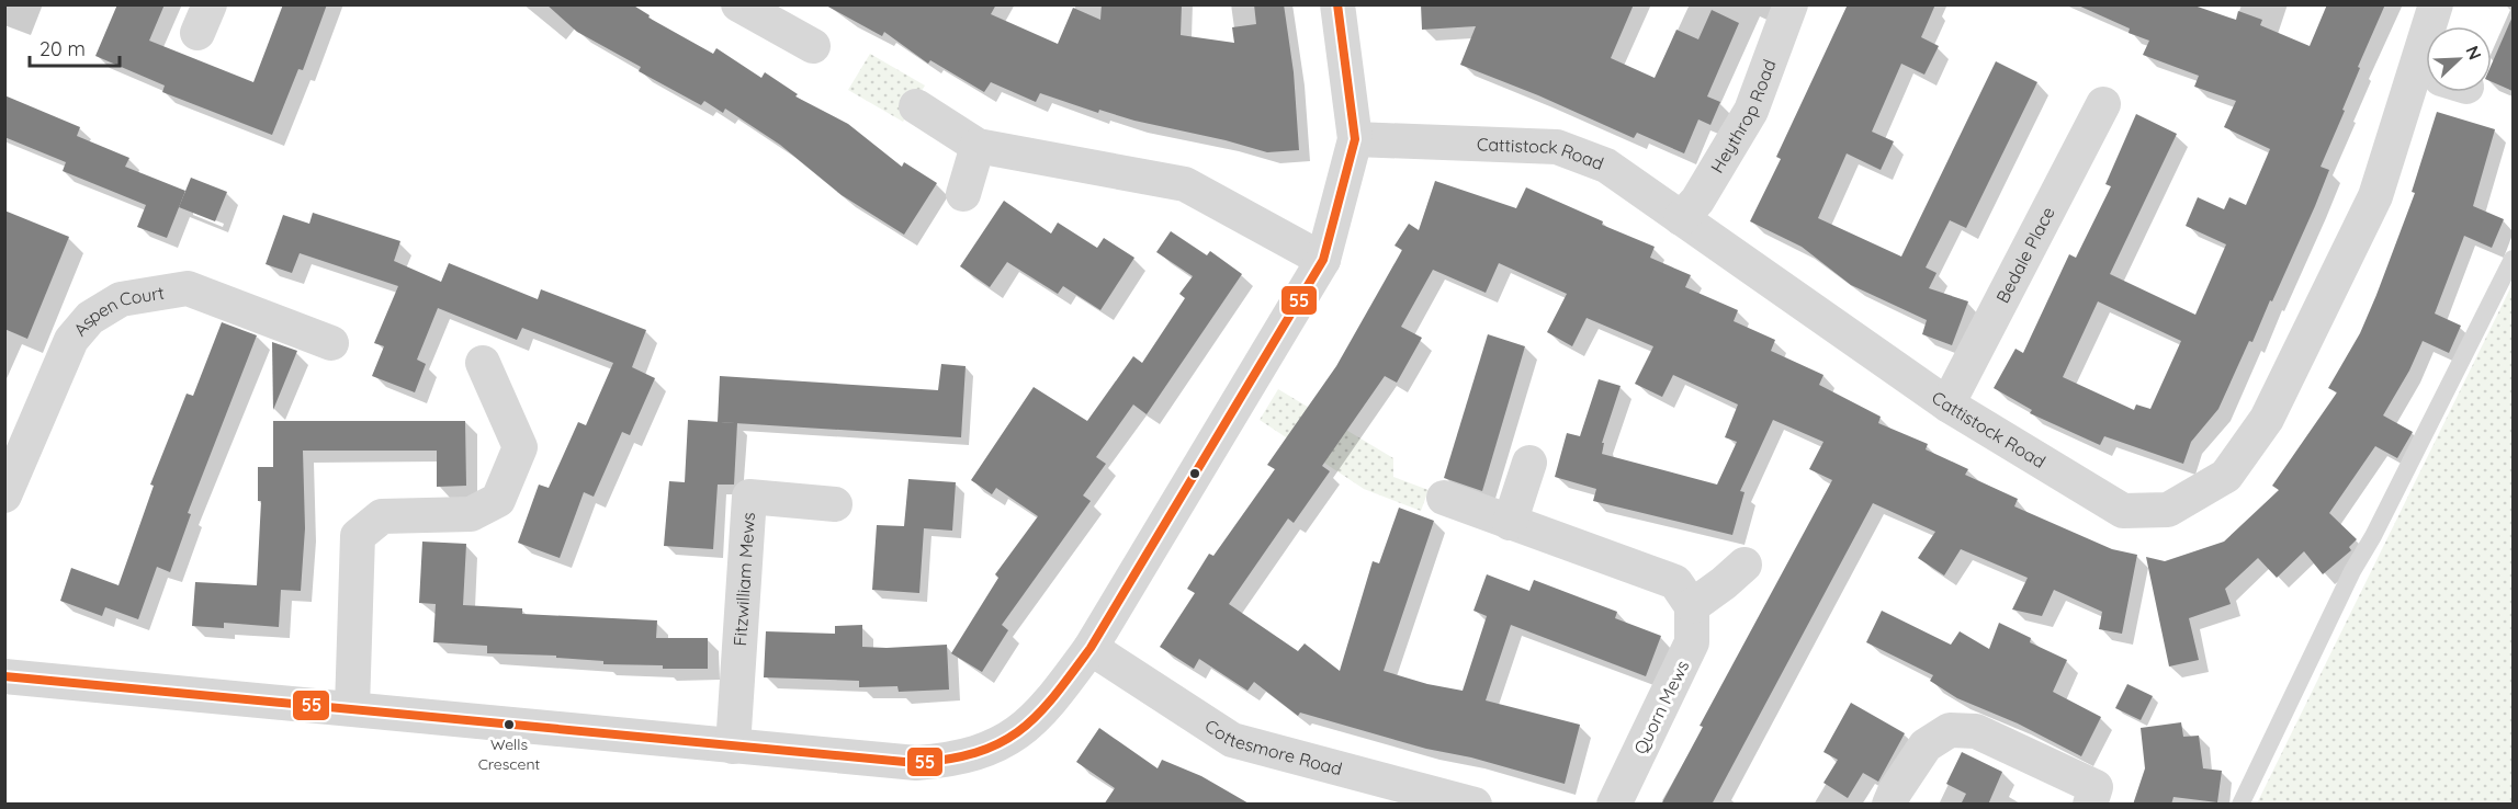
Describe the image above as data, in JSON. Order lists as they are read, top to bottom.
{
  "streets": {
    "street": [
      "Heythrop Road",
      "Cattistock Road",
      "Bedale Place",
      "Aspen Court",
      "Fitzwilliam Mews",
      "Quorn Mews",
      "Cottesmore Road"
    ]
  },
  "crossings": [
    ["Heythrop Road", "Cattistock Road"],
    ["Cattistock Road", "Bedale Place"]
  ],
  "places": ["Wells Crescent"],
  "lines": ["transit line 55"],
  "scale_bar": "20 m",
  "north": "top right"
}
